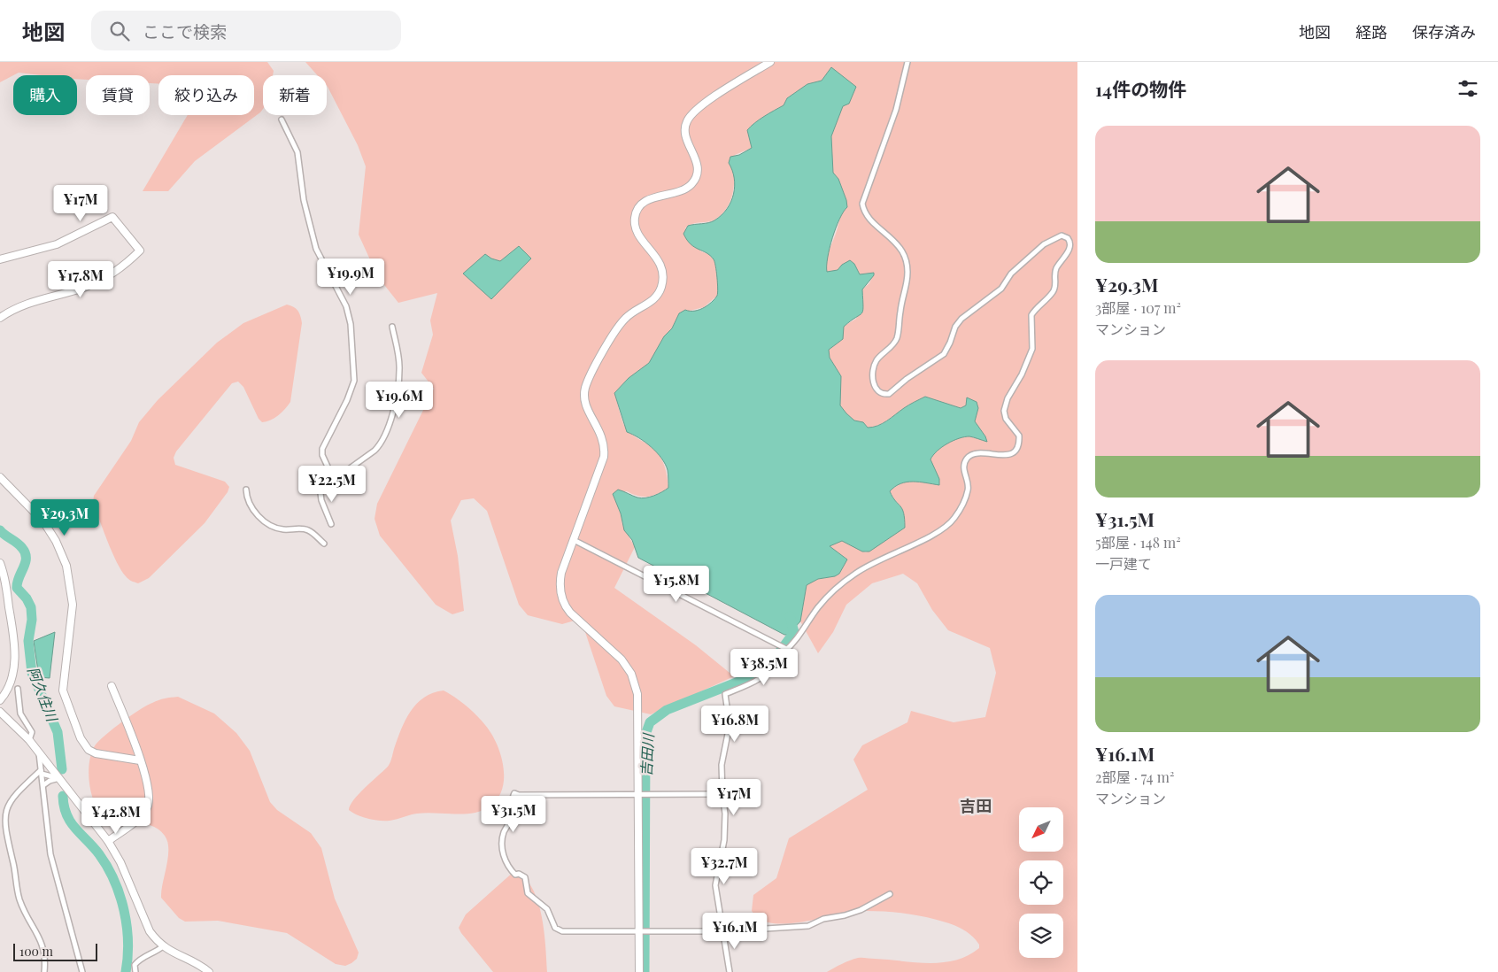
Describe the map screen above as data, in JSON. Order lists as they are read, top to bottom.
{
  "districts": ["吉田"],
  "water": ["阿久住川", "吉田川"],
  "scale_bar": "100 m",
  "north": "bottom left",
  "page": {
    "header": "地図",
    "search": "ここで検索",
    "nav": ["地図", "経路", "保存済み"],
    "heading": "14件の物件",
    "chip": [
      "購入",
      "賃貸",
      "絞り込み",
      "新着"
    ],
    "list": [
      {
        "name": "¥29.3M",
        "note": "3部屋 · 107 m² · マンション"
      },
      {
        "name": "¥31.5M",
        "note": "5部屋 · 148 m² · 一戸建て"
      },
      {
        "name": "¥16.1M",
        "note": "2部屋 · 74 m² · マンション"
      }
    ],
    "price": [
      "¥17M",
      "¥19.9M",
      "¥17.8M",
      "¥19.6M",
      "¥22.5M",
      "¥29.3M",
      "¥15.8M",
      "¥38.5M",
      "¥16.8M",
      "¥17M",
      "¥31.5M",
      "¥42.8M",
      "¥32.7M",
      "¥16.1M"
    ],
    "scale": "100 m"
  }
}
